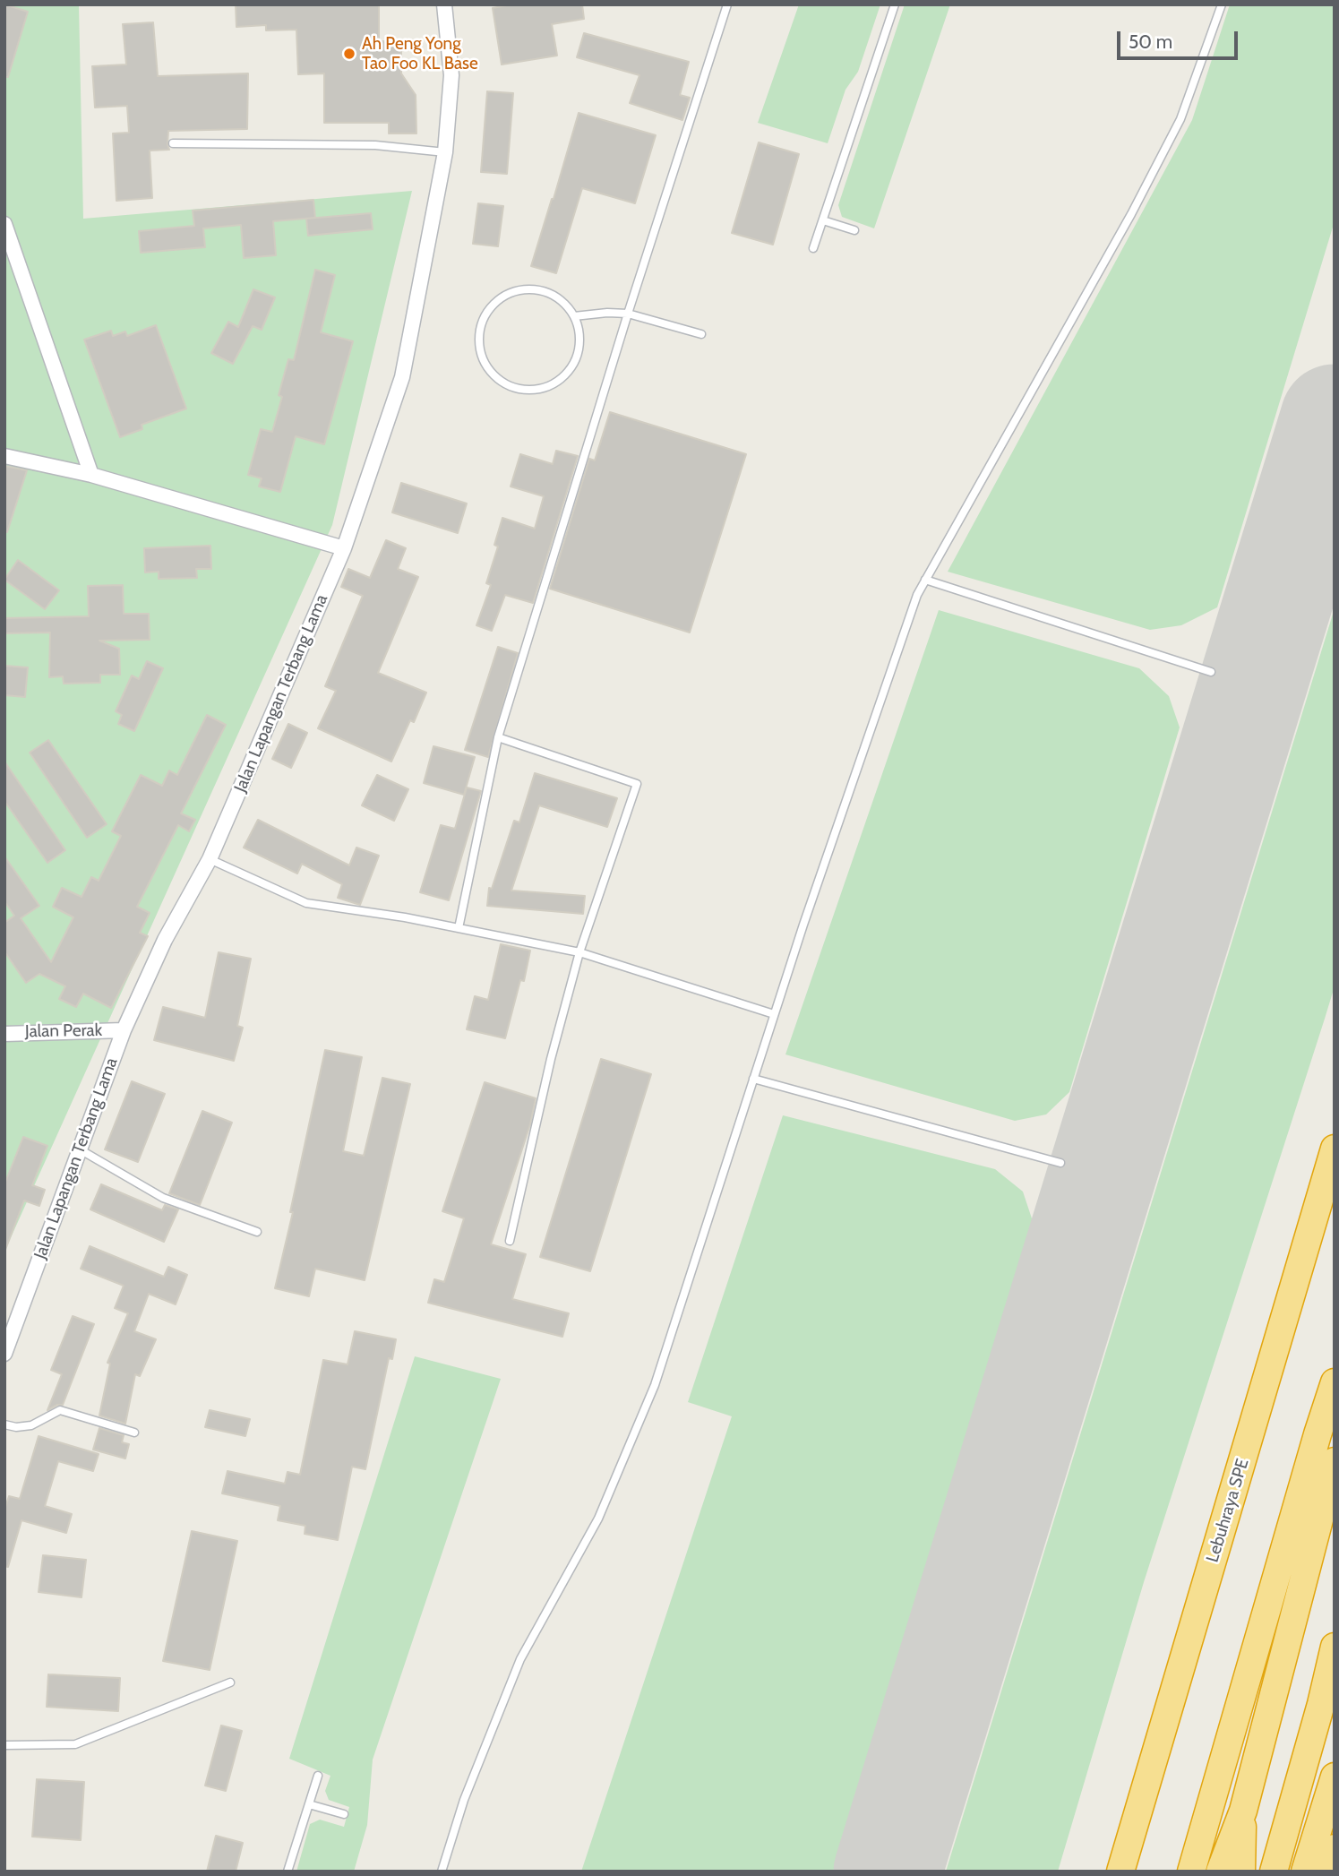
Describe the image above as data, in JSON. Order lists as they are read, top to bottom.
{
  "streets": {
    "highway": ["Lebuhraya SPE"],
    "street": ["Jalan Lapangan Terbang Lama", "Jalan Perak"]
  },
  "crossings": [
    ["Jalan Lapangan Terbang Lama", "Jalan Perak"]
  ],
  "places": ["Ah Peng Yong Tao Foo KL Base"],
  "scale_bar": "50 m"
}
